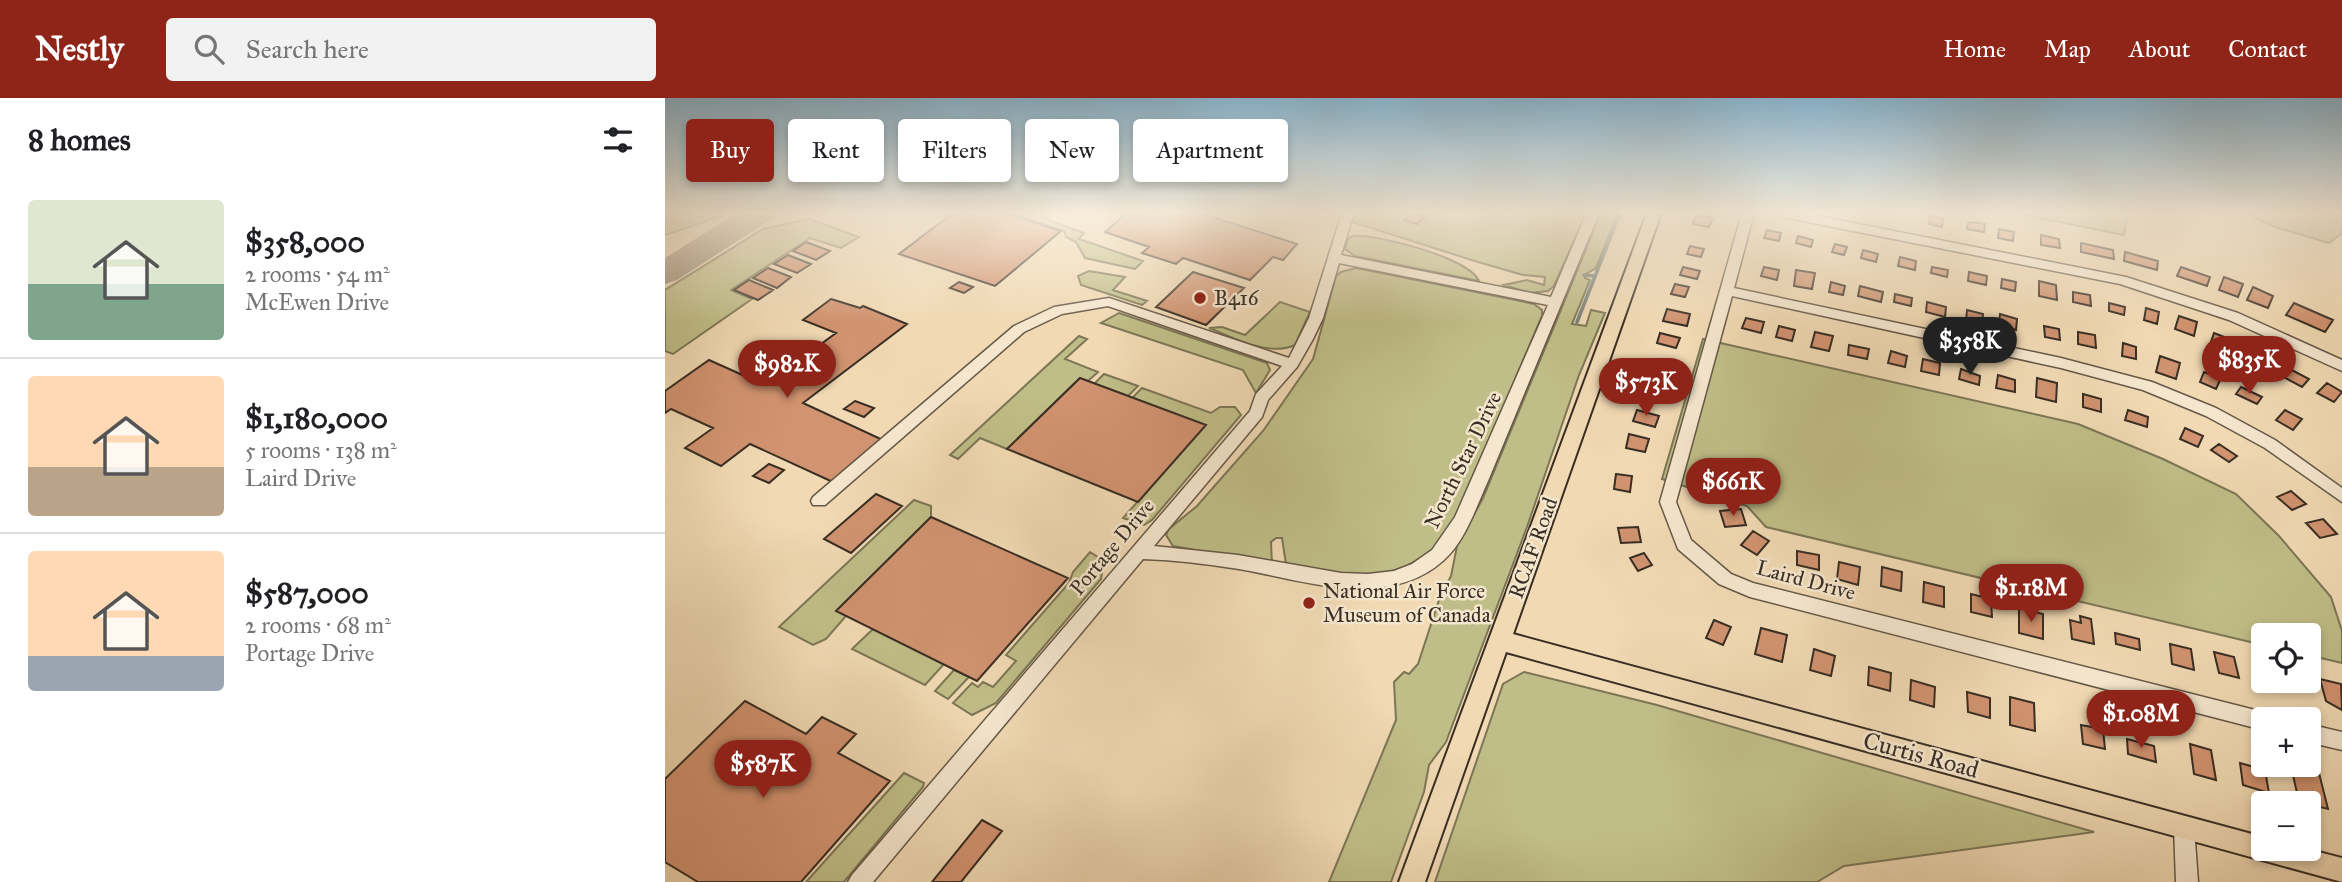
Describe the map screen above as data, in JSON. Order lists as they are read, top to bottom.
{
  "streets": {
    "main road": ["RCAF Road", "Curtis Road"],
    "street": ["North Star Drive", "Portage Drive", "Laird Drive"]
  },
  "crossings": [
    ["North Star Drive", "Portage Drive"],
    ["RCAF Road", "Curtis Road"]
  ],
  "places": ["B416", "National Air Force Museum of Canada"],
  "page": {
    "header": "Nestly",
    "search": "Search here",
    "nav": [
      "Home",
      "Map",
      "About",
      "Contact"
    ],
    "heading": "8 homes",
    "chip": [
      "Buy",
      "Rent",
      "Filters",
      "New",
      "Apartment"
    ],
    "list": [
      {
        "name": "$358,000",
        "note": "2 rooms · 54 m² · McEwen Drive"
      },
      {
        "name": "$1,180,000",
        "note": "5 rooms · 138 m² · Laird Drive"
      },
      {
        "name": "$587,000",
        "note": "2 rooms · 68 m² · Portage Drive"
      }
    ],
    "price": [
      "$358K",
      "$835K",
      "$982K",
      "$573K",
      "$661K",
      "$1.18M",
      "$1.08M",
      "$587K"
    ],
    "map_buttons": ["+", "−"]
  }
}
